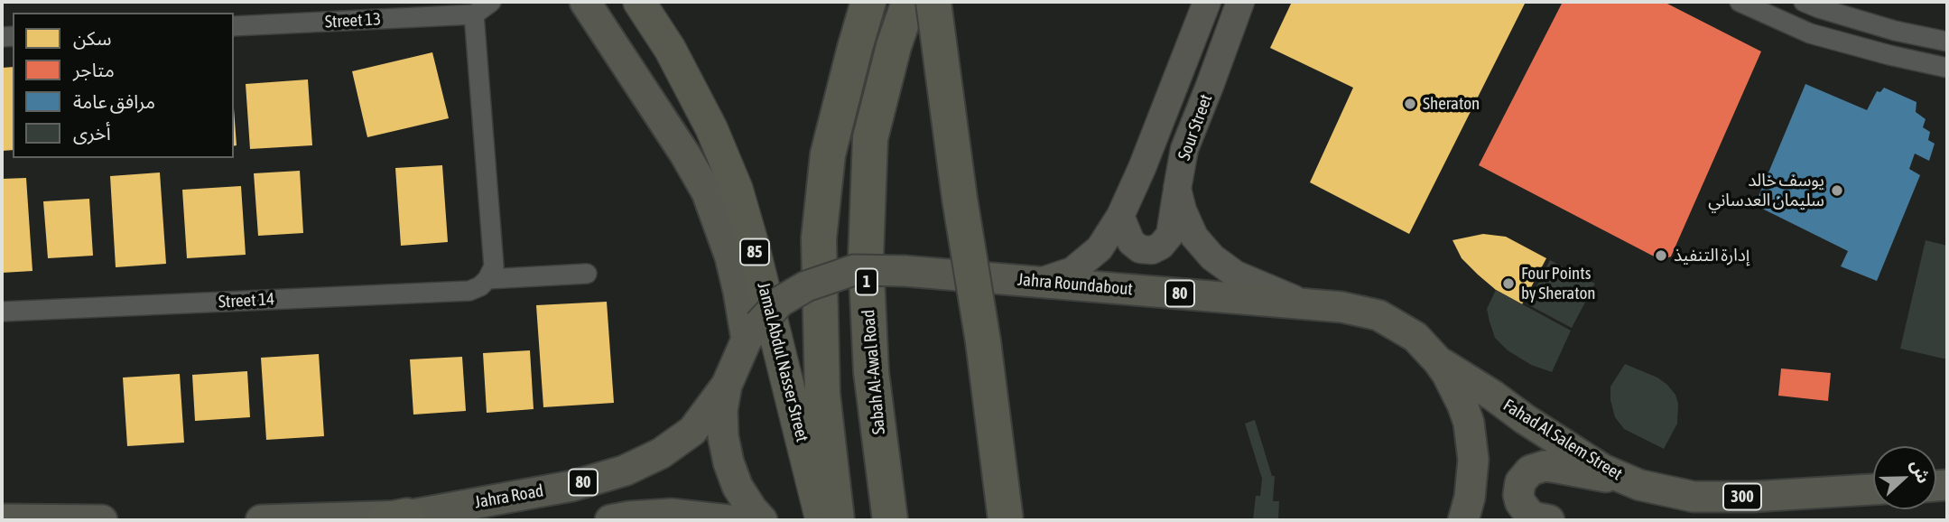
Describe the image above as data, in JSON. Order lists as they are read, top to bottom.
{
  "streets": {
    "highway": [
      "85",
      "1",
      "Jamal Abdul Nasser Street",
      "Sabah Al-Awal Road"
    ],
    "main road": [
      "Sour Street",
      "Jahra Roundabout",
      "80",
      "Fahad Al Salem Street",
      "Jahra Road",
      "300"
    ],
    "street": ["Street 13", "Street 14"]
  },
  "crossings": [
    ["Sour Street", "Jahra Roundabout"],
    ["Jahra Roundabout", "Jamal Abdul Nasser Street"],
    ["Jahra Roundabout", "Fahad Al Salem Street"],
    ["Jahra Roundabout", "Jahra Road"]
  ],
  "places": [
    "Sheraton",
    "يوسف خالد سليمان العدساني",
    "إدارة التنفيذ",
    "Four Points by Sheraton"
  ],
  "legend": [
    "سكن",
    "متاجر",
    "مرافق عامة",
    "أخرى"
  ],
  "north": "right"
}
